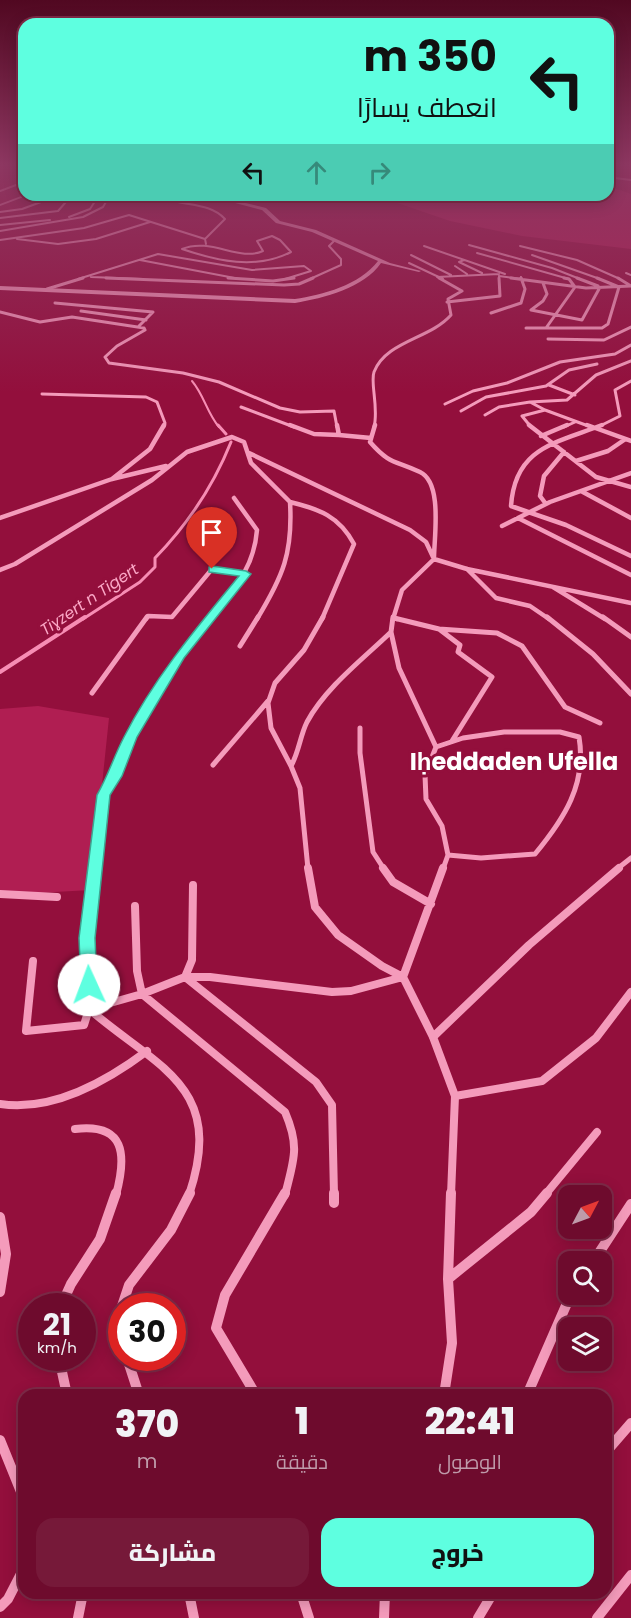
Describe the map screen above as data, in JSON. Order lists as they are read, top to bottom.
{
  "districts": ["Iḥeddaden Ufella"],
  "water": ["Tiɣzert n Tigert"],
  "north": "top right",
  "page": {
    "turn": ["350 m", "انعطف يسارًا"],
    "speed": "21 km/h",
    "limit": "30",
    "eta": [
      "22:41",
      "الوصول",
      "1",
      "دقيقة",
      "370",
      "m"
    ],
    "buttons": ["خروج", "مشاركة"]
  }
}
